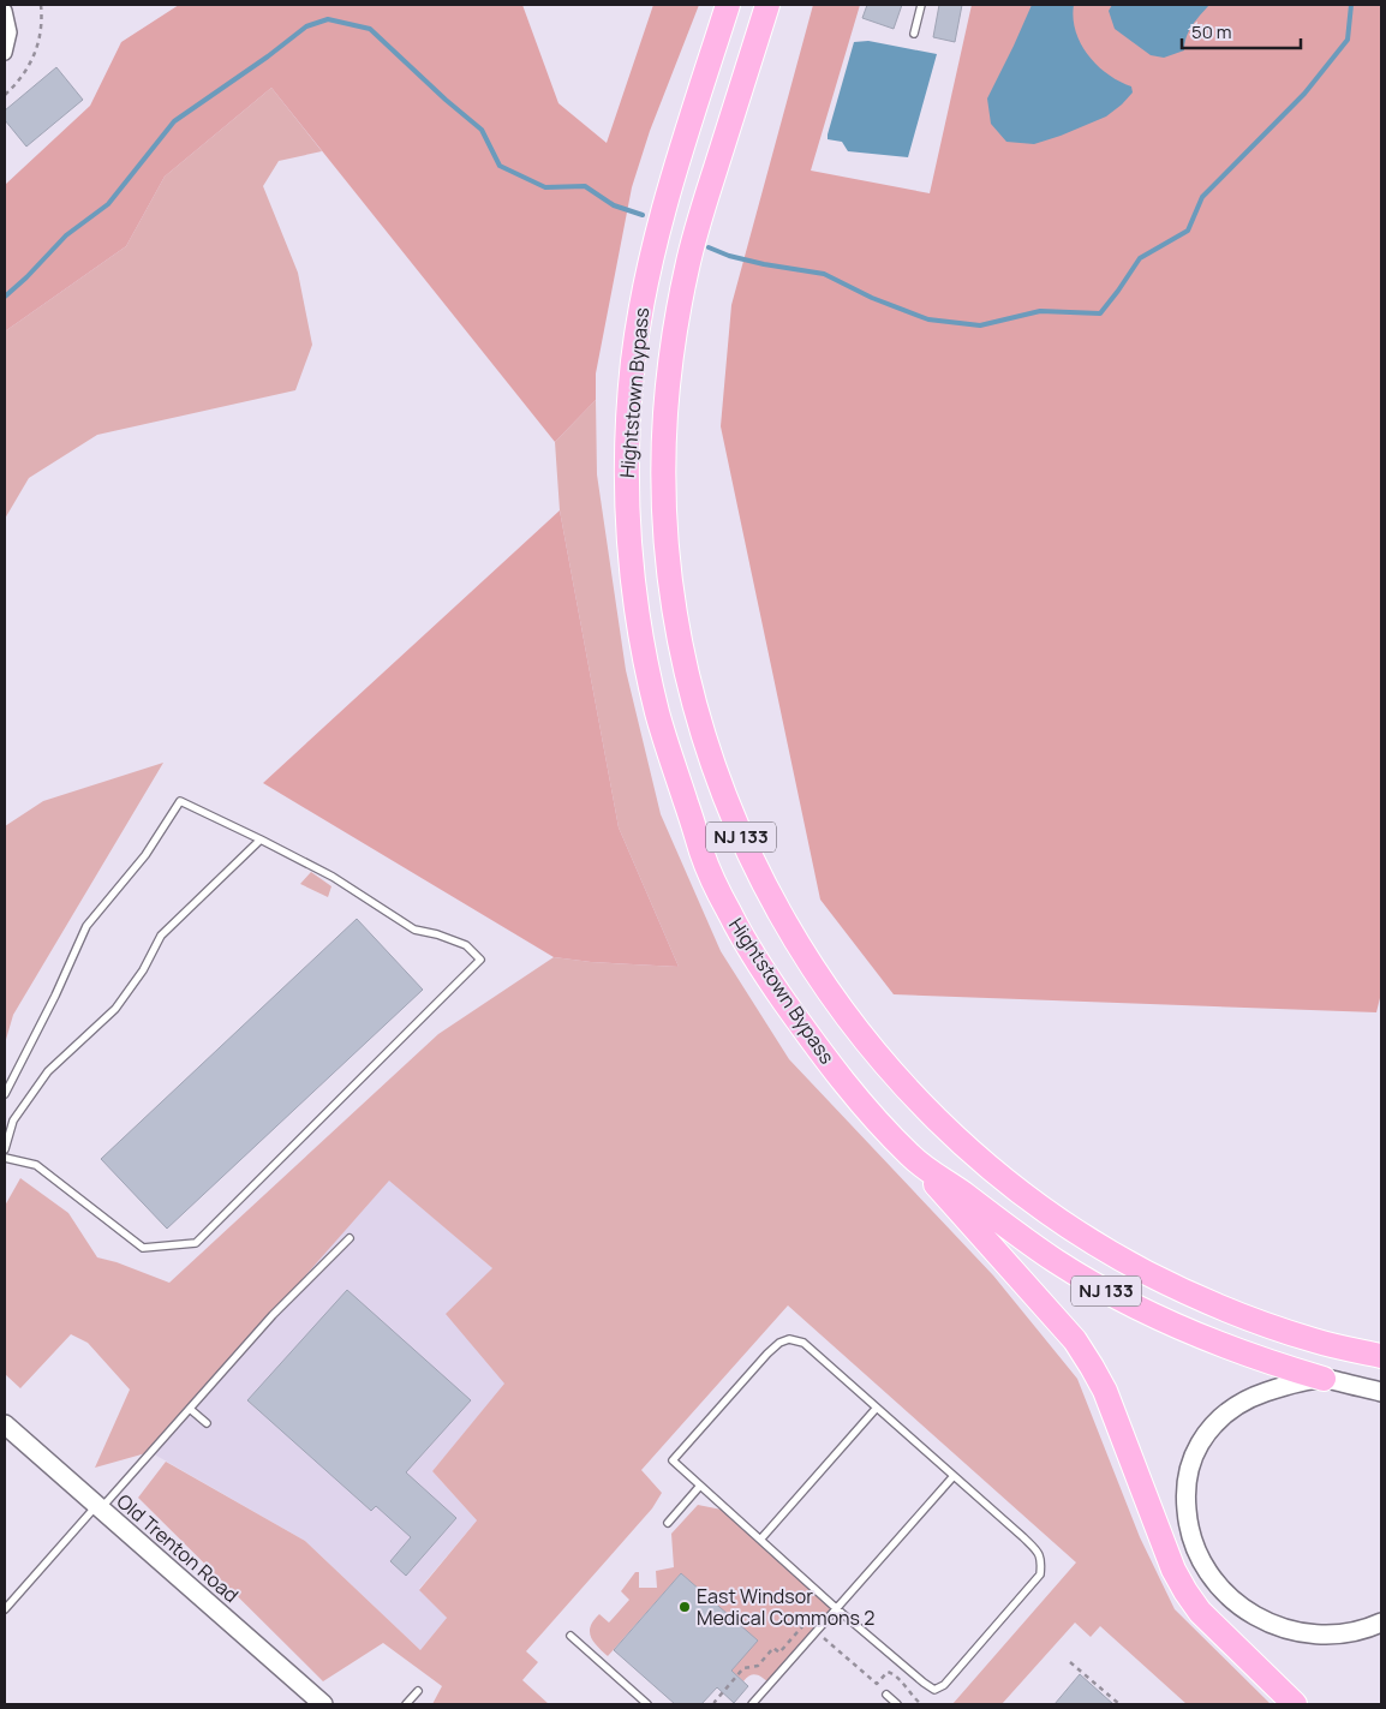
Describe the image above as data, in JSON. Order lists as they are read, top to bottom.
{
  "streets": {
    "highway": ["Hightstown Bypass", "NJ 133"],
    "main road": ["Old Trenton Road"]
  },
  "places": ["East Windsor Medical Commons 2"],
  "scale_bar": "50 m"
}
